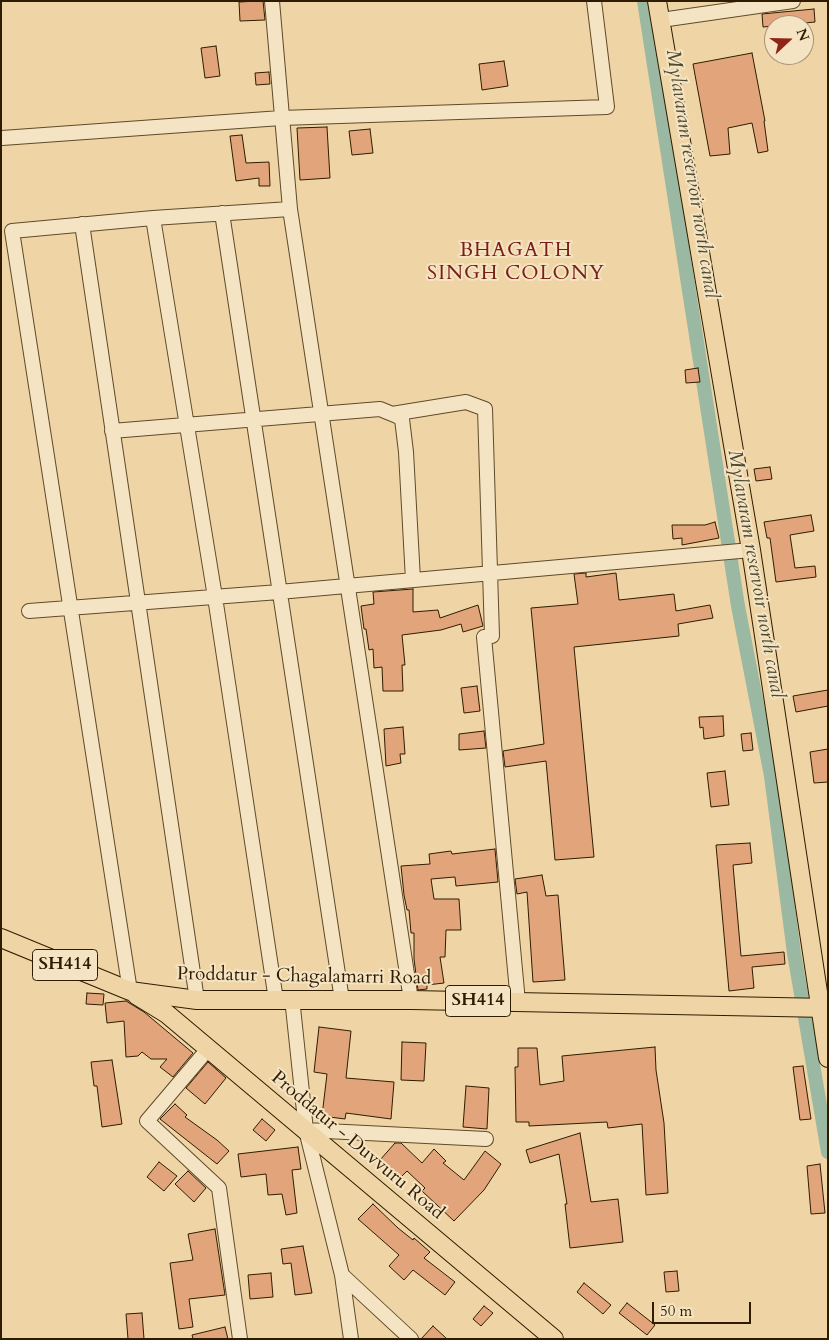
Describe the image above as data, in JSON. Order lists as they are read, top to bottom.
{
  "streets": {
    "main road": ["SH414", "Proddatur - Chagalamarri Road", "Proddatur - Duvvuru Road"]
  },
  "crossings": [
    ["Proddatur - Chagalamarri Road", "Proddatur - Duvvuru Road"]
  ],
  "districts": ["BHAGATH SINGH COLONY"],
  "water": ["Mylavaram reservoir north canal"],
  "scale_bar": "50 m",
  "north": "right"
}
